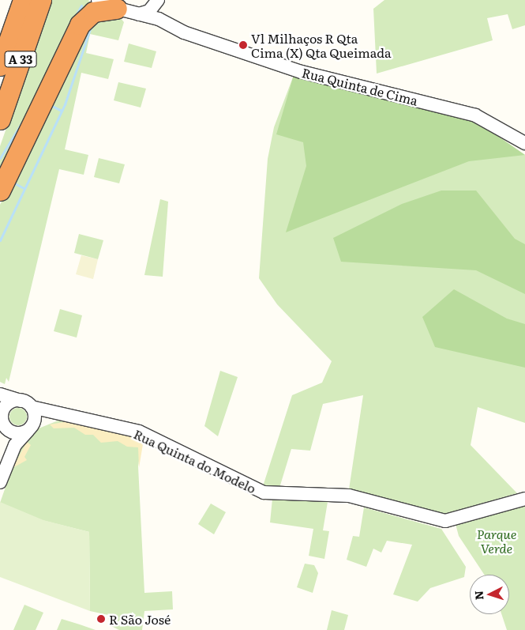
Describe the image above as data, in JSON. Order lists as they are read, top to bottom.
{
  "streets": {
    "highway": ["A 33"],
    "street": ["Rua Quinta de Cima", "Rua Quinta do Modelo"]
  },
  "parks": ["Parque Verde"],
  "places": ["Vl Milhaços R Qta Cima (X) Qta Queimada", "R São José"],
  "north": "left"
}
